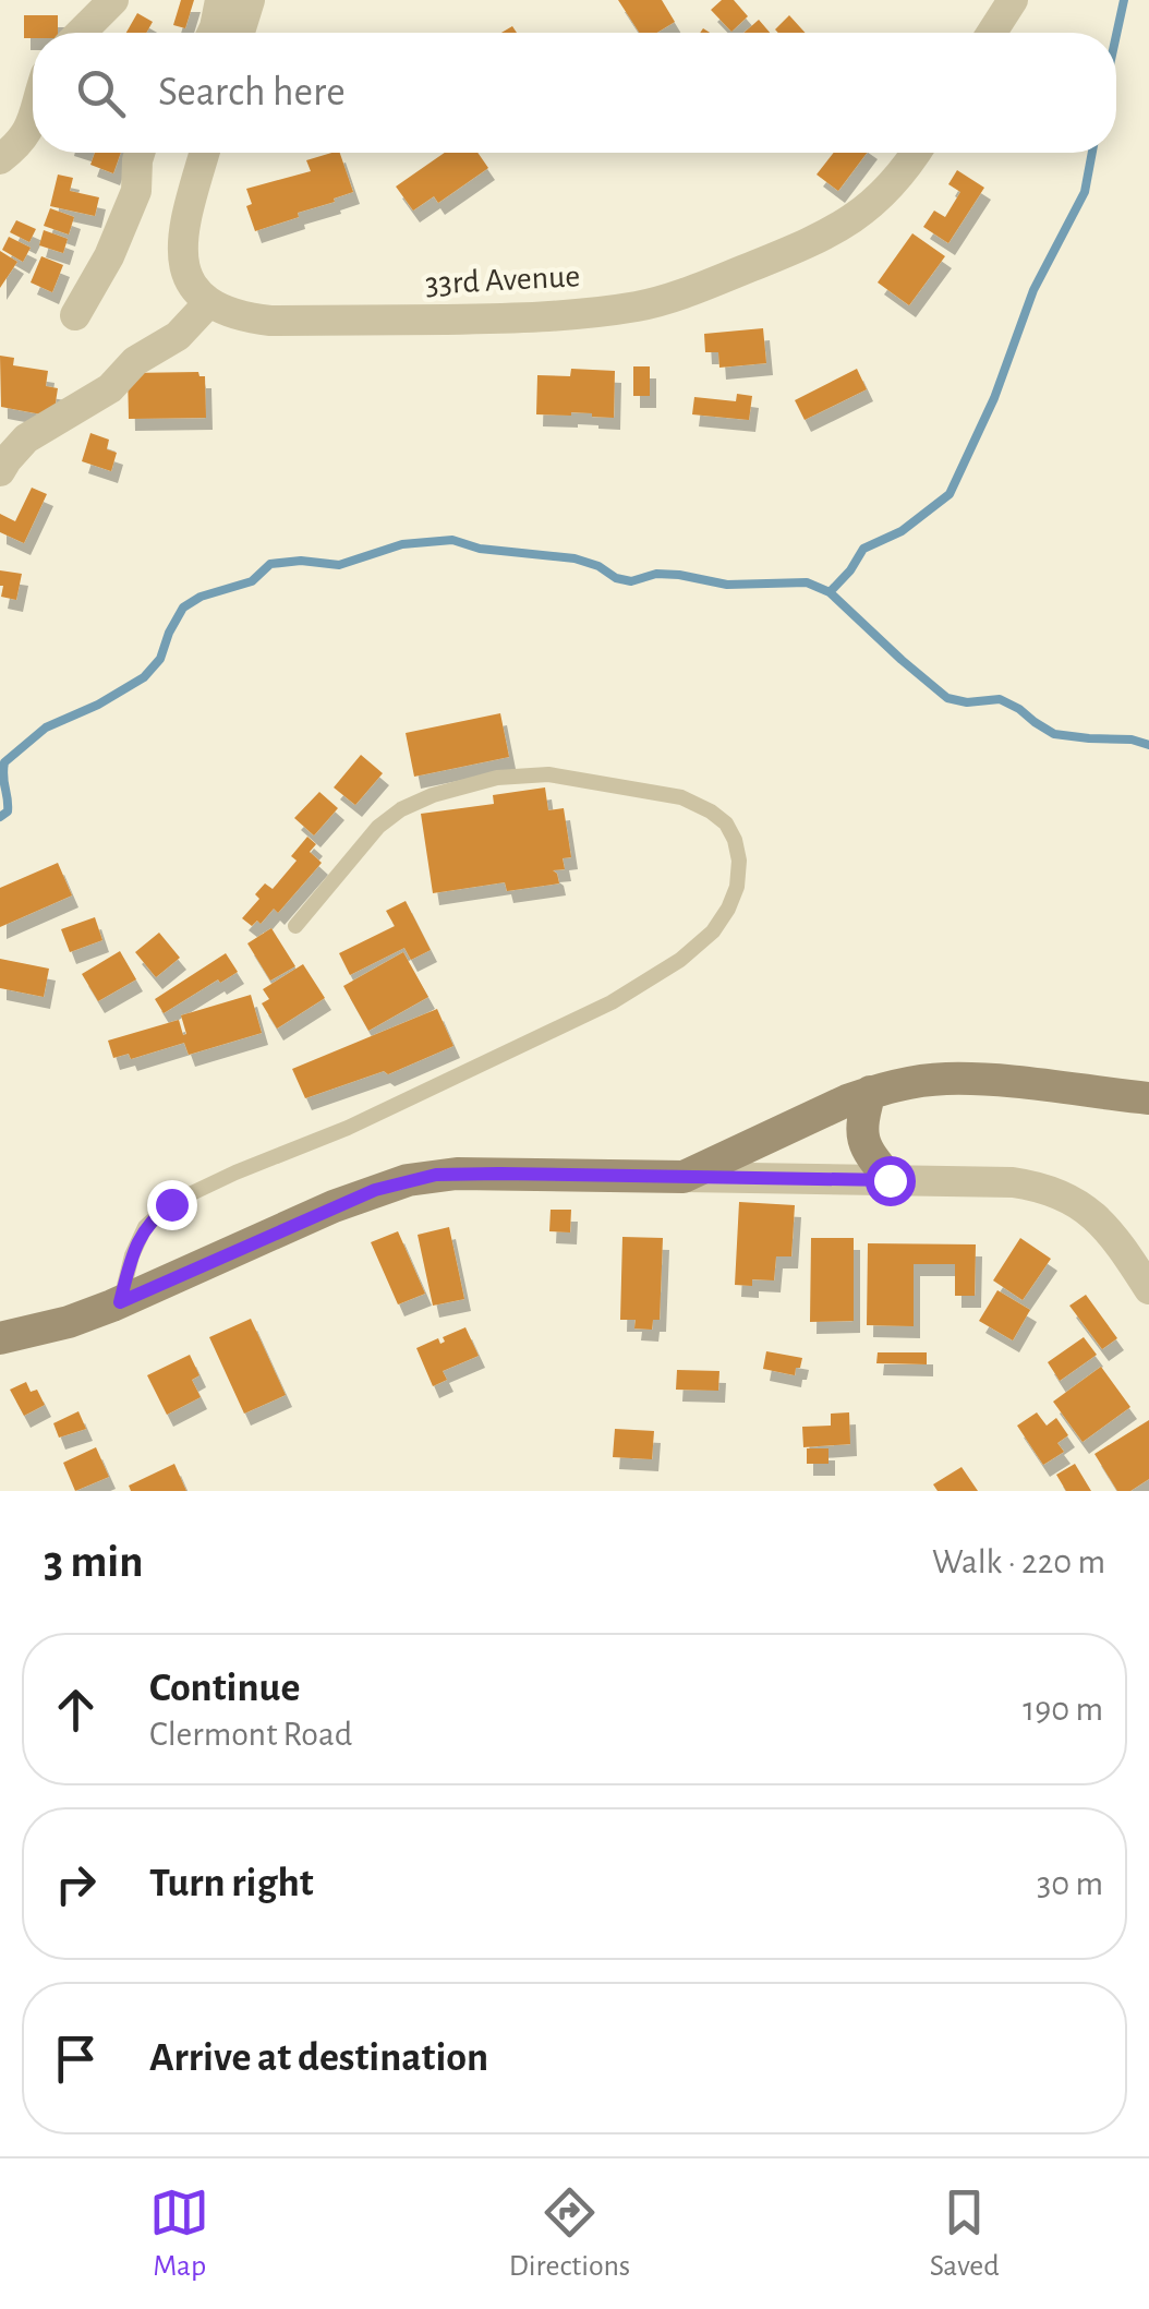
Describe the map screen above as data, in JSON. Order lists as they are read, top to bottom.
{
  "streets": {
    "street": ["33rd Avenue"]
  },
  "page": {
    "search": "Search here",
    "heading": ["3 min", "Walk · 220 m"],
    "list": [
      ["Continue", "Clermont Road", "190 m"],
      ["Turn right", "30 m"],
      "Arrive at destination"
    ],
    "nav": ["Map", "Directions", "Saved"]
  }
}
